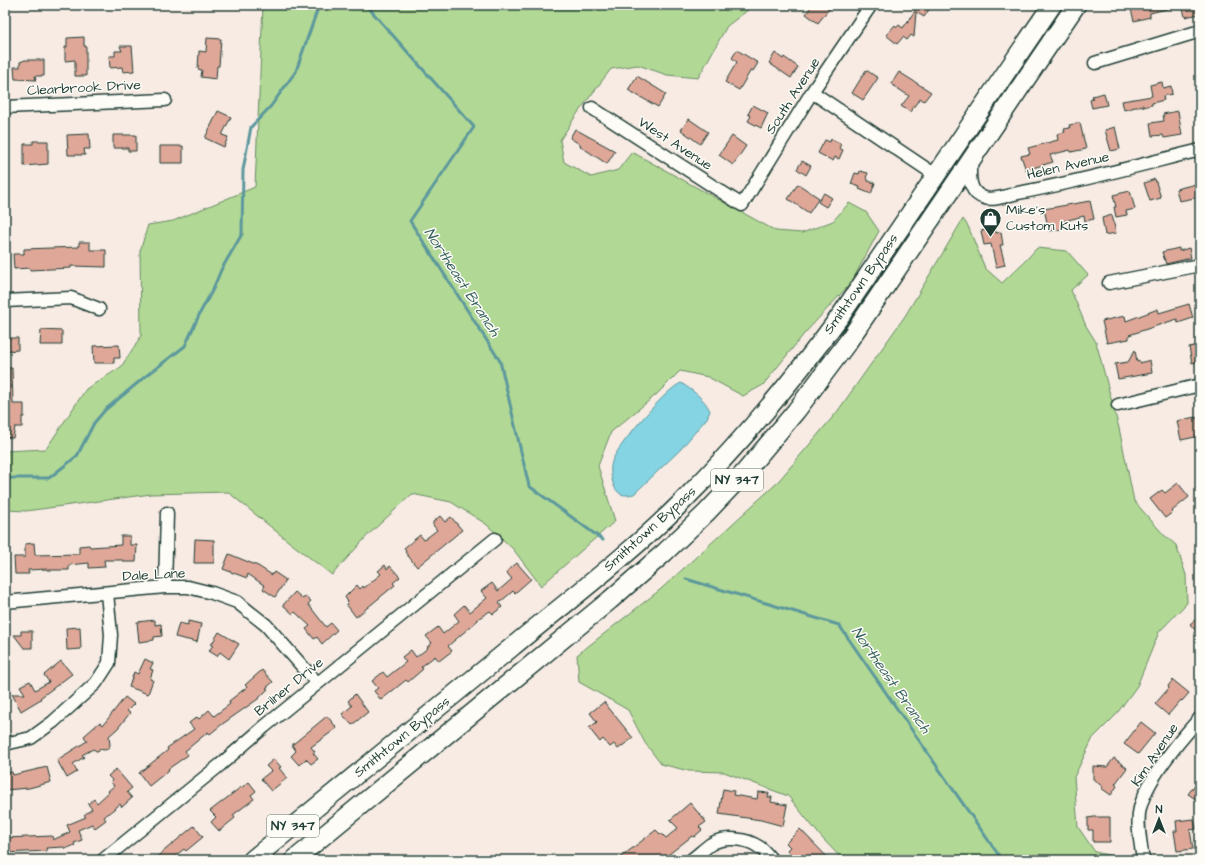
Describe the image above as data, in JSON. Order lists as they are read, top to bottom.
{
  "streets": {
    "highway": ["Smithtown Bypass", "NY 347"],
    "street": [
      "Clearbrook Drive",
      "South Avenue",
      "West Avenue",
      "Helen Avenue",
      "Dale Lane",
      "Brilner Drive",
      "Kim Avenue"
    ]
  },
  "crossings": [
    ["South Avenue", "West Avenue"],
    ["Helen Avenue", "Smithtown Bypass"],
    ["Dale Lane", "Brilner Drive"]
  ],
  "water": ["Northeast Branch"],
  "places": {
    "shop": ["Mike's Custom Kuts"]
  },
  "north": "top"
}
